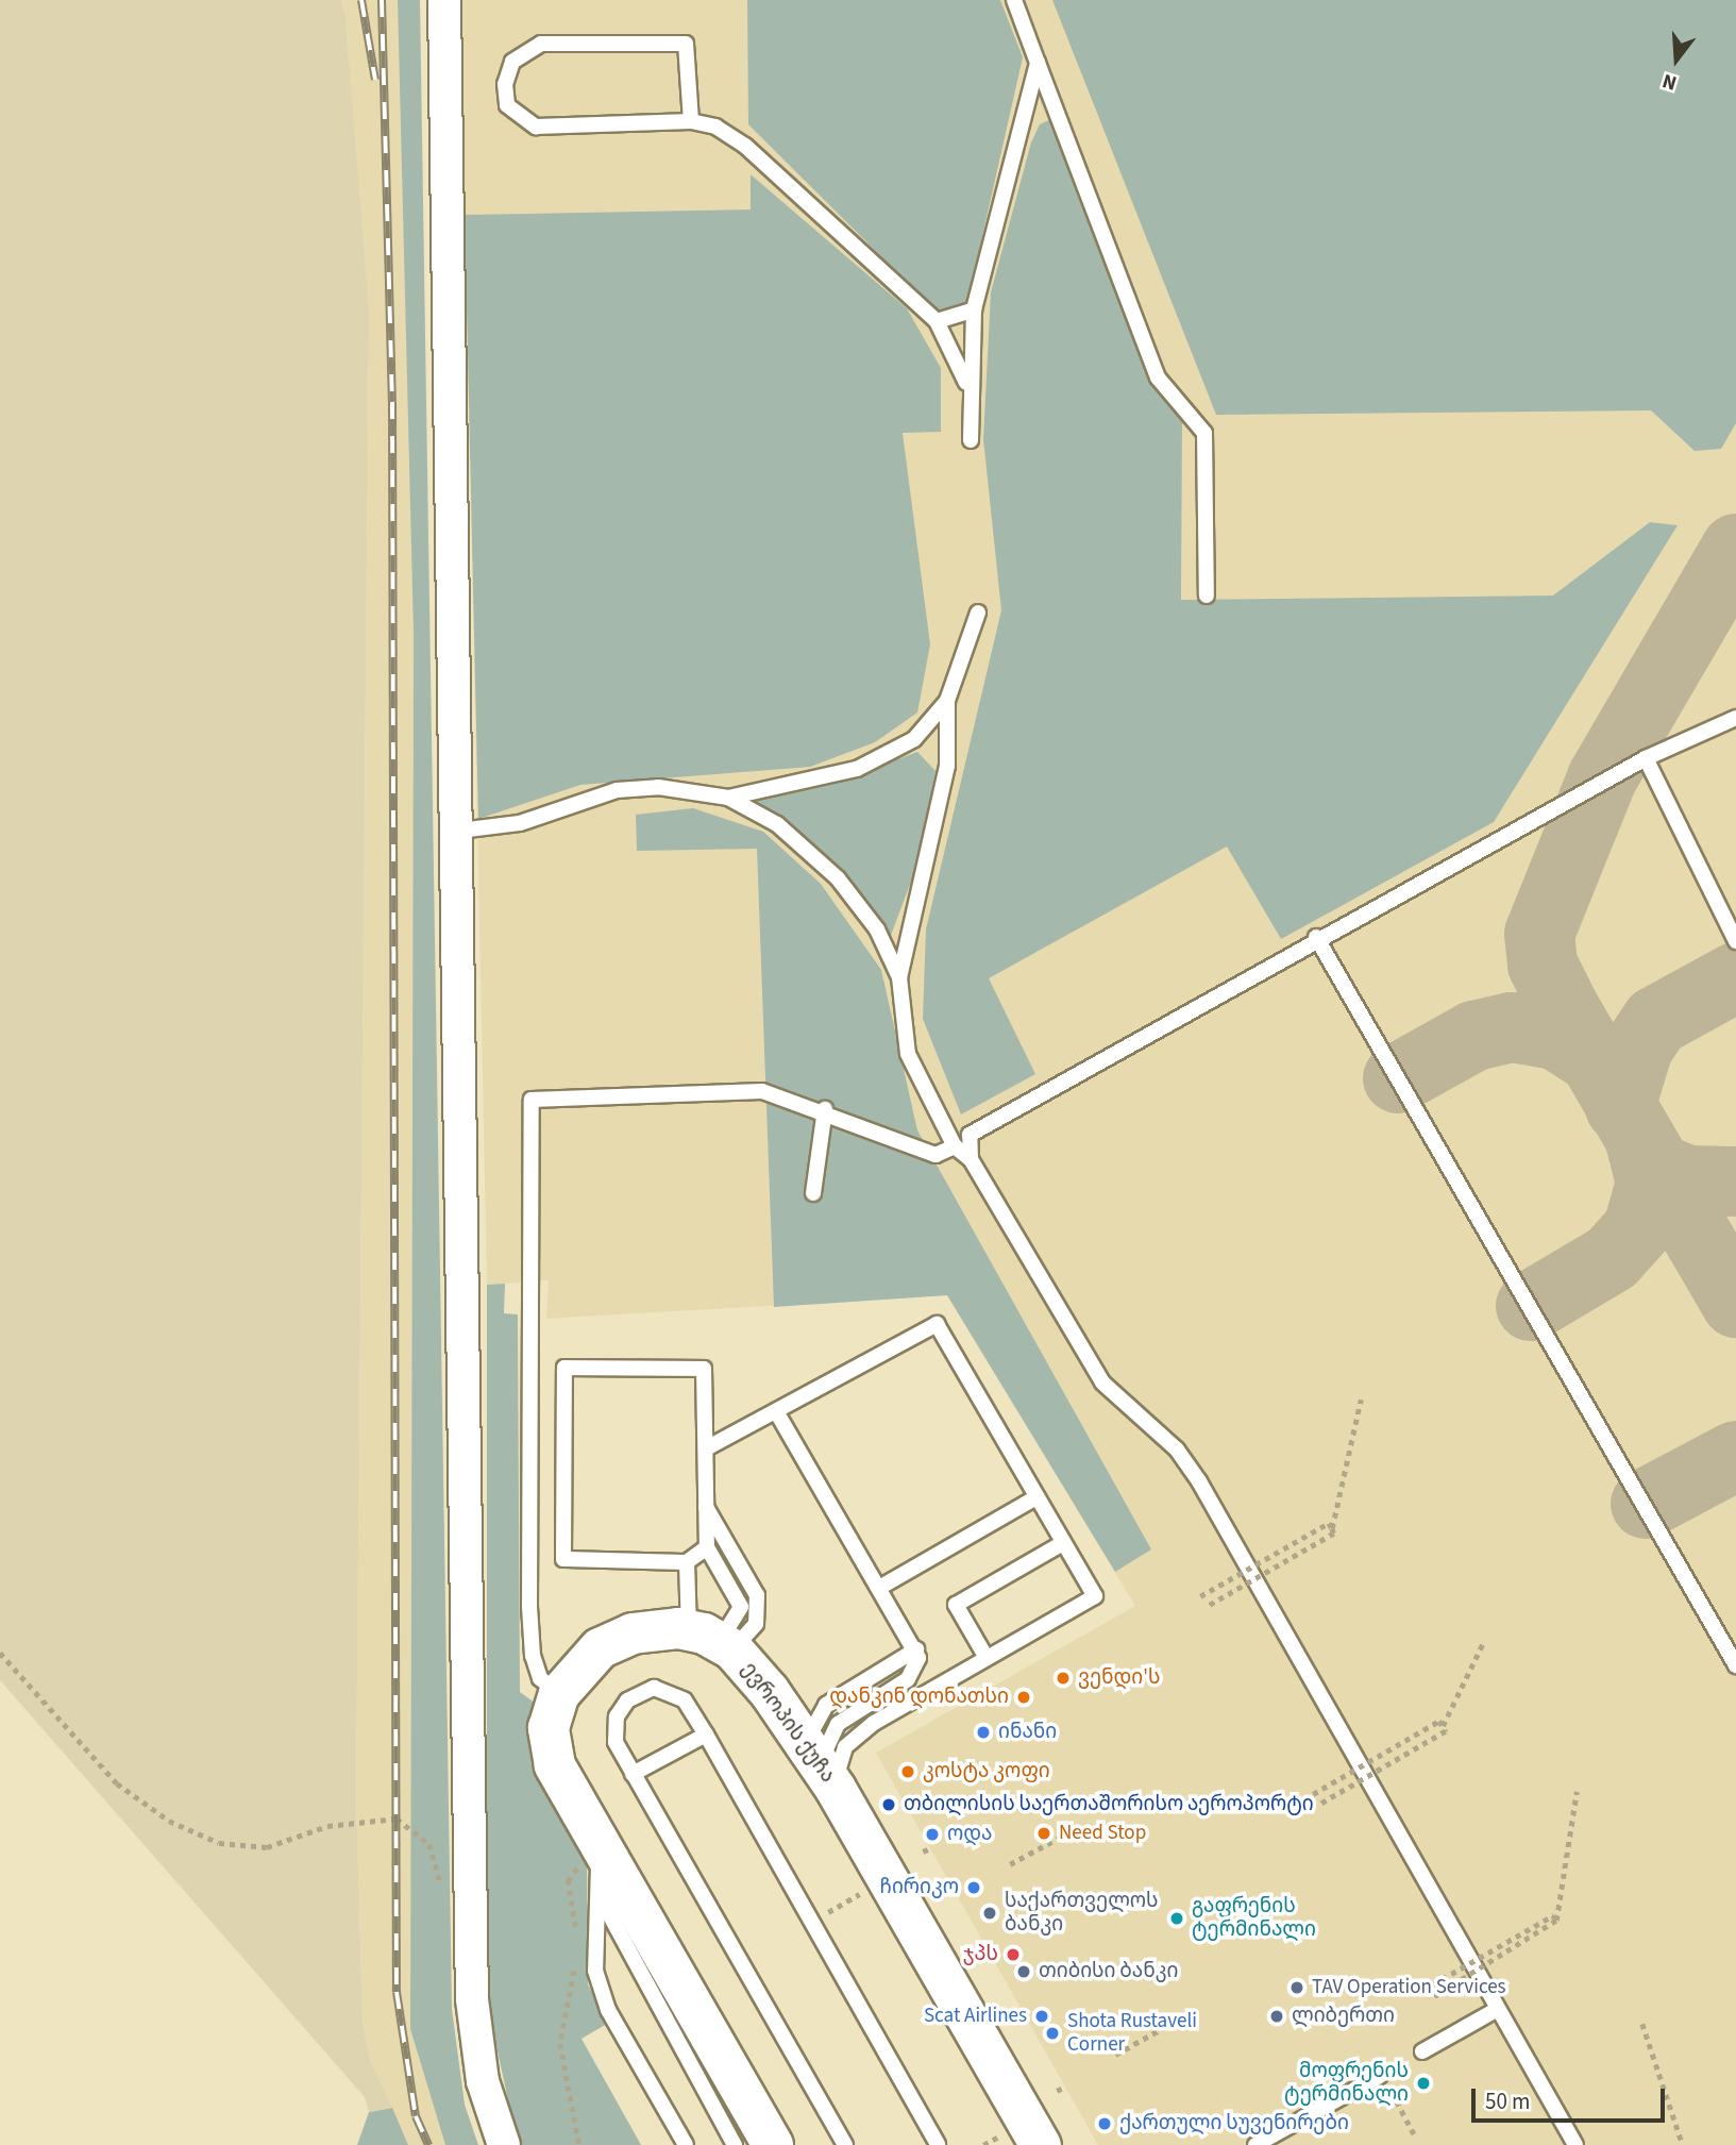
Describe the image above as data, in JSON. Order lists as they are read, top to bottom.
{
  "streets": {
    "main road": ["ევროპის ქუჩა"]
  },
  "places": [
    "ვენდი'ს",
    "დანკინ დონათსი",
    "ინანი",
    "კოსტა კოფი",
    "თბილისის საერთაშორისო აეროპორტი",
    "Need Stop",
    "ოდა",
    "ჩირიკო",
    "საქართველოს ბანკი",
    "გაფრენის ტერმინალი",
    "ჯპს",
    "თიბისი ბანკი",
    "TAV Operation Services",
    "Scat Airlines",
    "ლიბერთი",
    "Shota Rustaveli Corner",
    "მოფრენის ტერმინალი",
    "ქართული სუვენირები"
  ],
  "scale_bar": "50 m",
  "north": "bottom"
}
